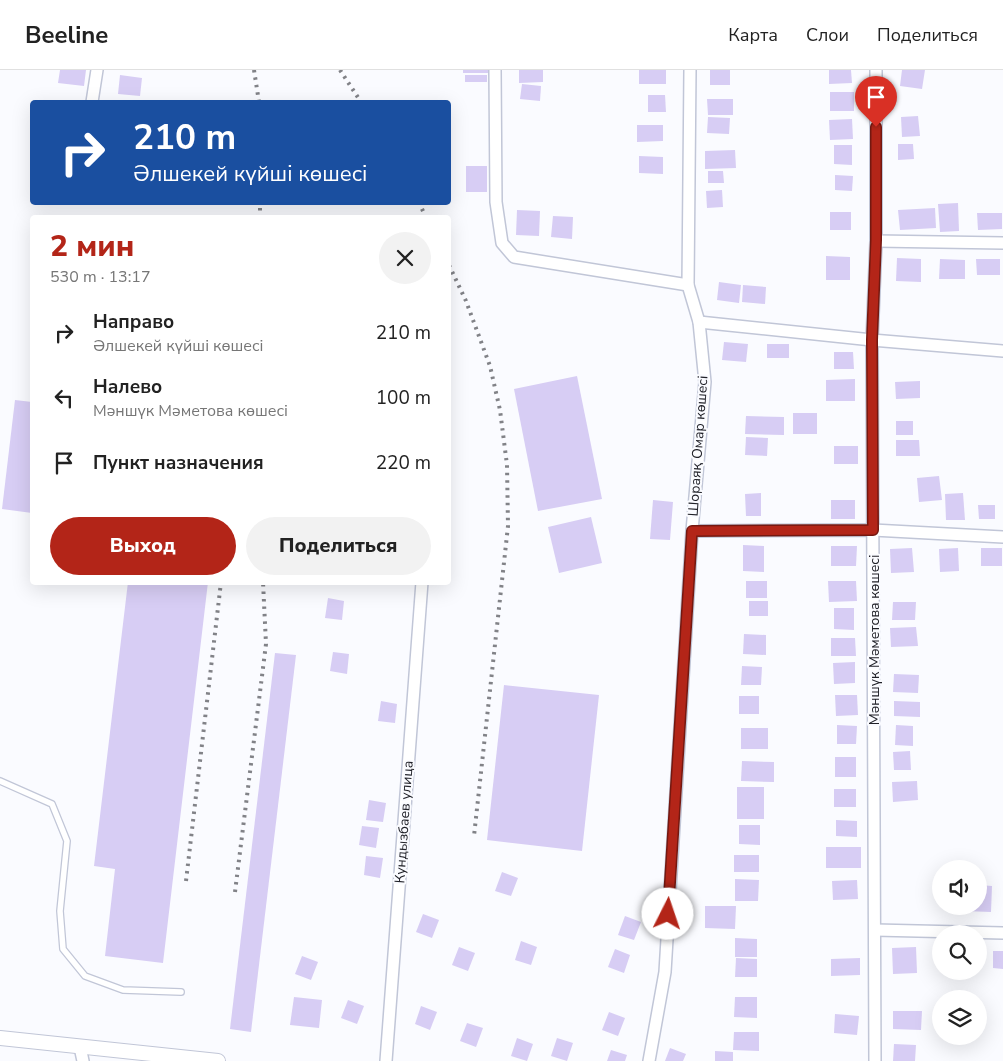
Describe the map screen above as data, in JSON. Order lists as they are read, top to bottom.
{
  "streets": {
    "street": ["Шораяқ Омар көшесі", "Мәншүк Мәметова көшесі", "Кундызбаев улица"]
  },
  "page": {
    "header": "Beeline",
    "nav": ["Карта", "Слои", "Поделиться"],
    "turn": ["210 m", "Әлшекей күйші көшесі"],
    "heading": ["2 мин", "530 m · 13:17"],
    "list": [
      {
        "name": "Направо",
        "note": "Әлшекей күйші көшесі",
        "value": "210 m"
      },
      {
        "name": "Налево",
        "note": "Мәншүк Мәметова көшесі",
        "value": "100 m"
      },
      {
        "name": "Пункт назначения",
        "value": "220 m"
      }
    ],
    "buttons": ["Выход", "Поделиться"]
  }
}
